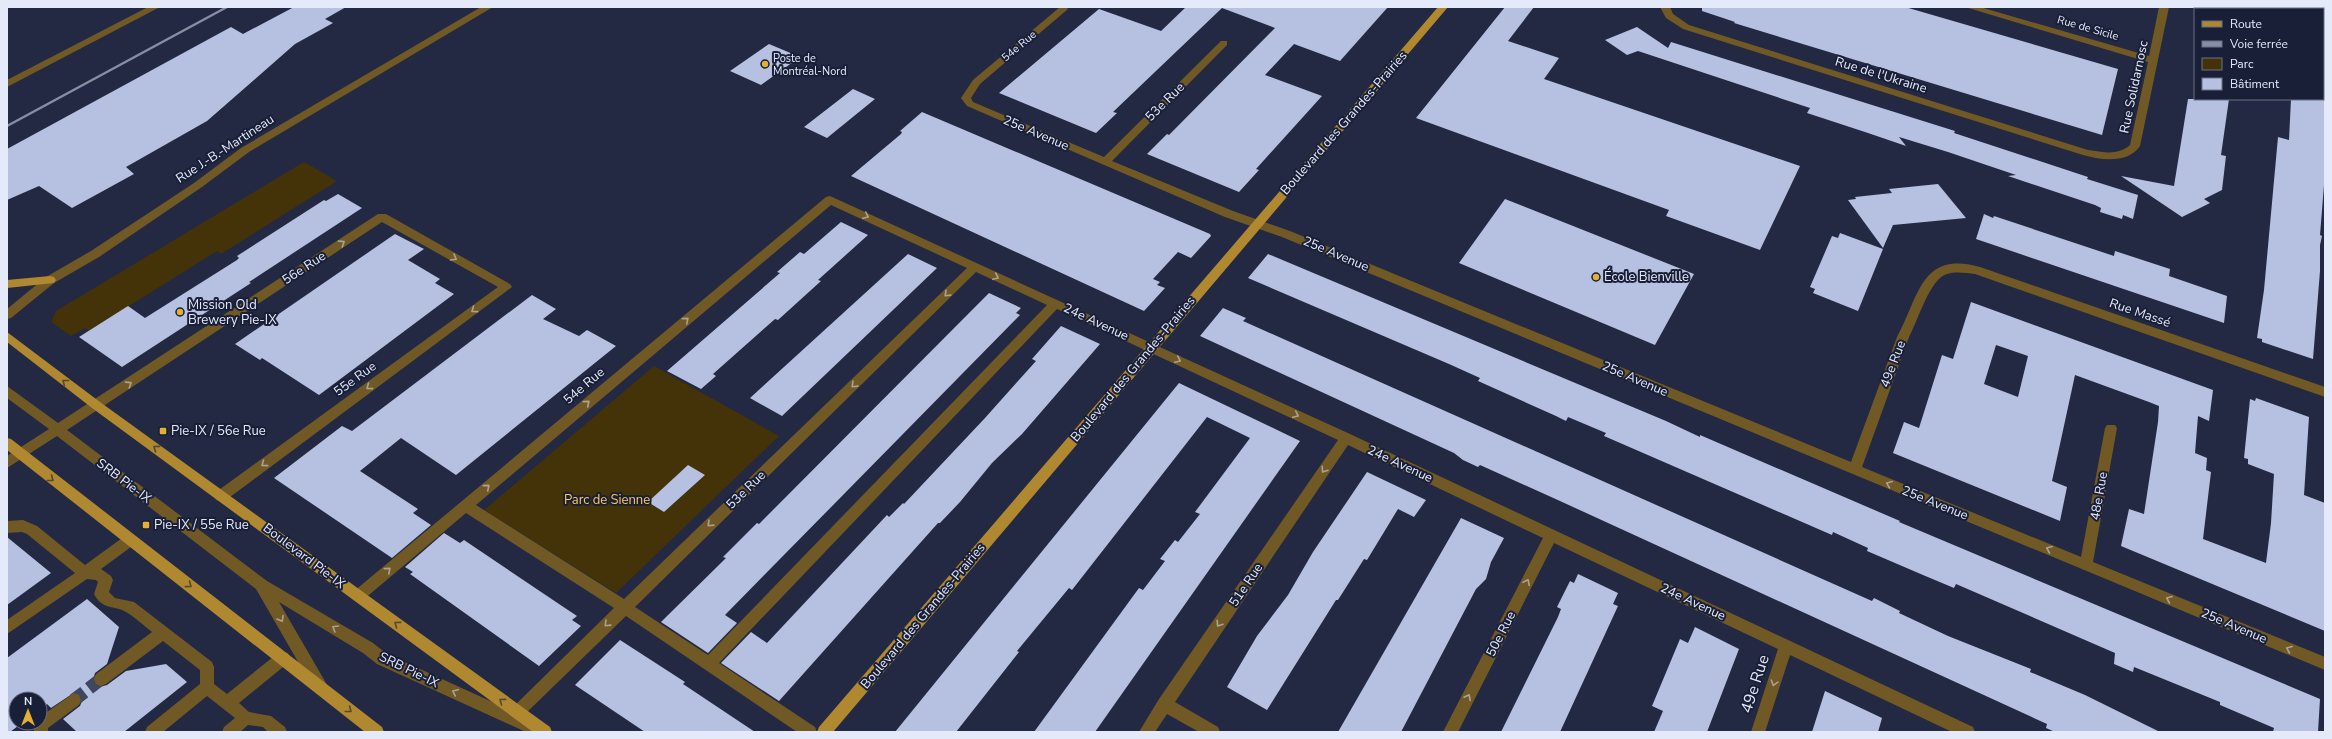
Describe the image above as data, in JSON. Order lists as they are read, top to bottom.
{
  "streets": {
    "main road": ["Boulevard des Grandes-Prairies", "Boulevard Pie-IX"],
    "street": [
      "Rue de Sicile",
      "54e Rue",
      "Rue de l'Ukraine",
      "Rue Solidarnosc",
      "53e Rue",
      "25e Avenue",
      "Rue J.-B.-Martineau",
      "56e Rue",
      "Rue Massé",
      "24e Avenue",
      "49e Rue",
      "55e Rue",
      "SRB Pie-IX",
      "48e Rue",
      "51e Rue",
      "50e Rue"
    ]
  },
  "crossings": [
    ["Rue de Sicile", "Rue Solidarnosc"],
    ["54e Rue", "25e Avenue"],
    ["54e Rue", "24e Avenue"],
    ["54e Rue", "Boulevard Pie-IX"],
    ["Rue de l'Ukraine", "Rue Solidarnosc"],
    ["53e Rue", "25e Avenue"],
    ["53e Rue", "24e Avenue"],
    ["53e Rue", "Boulevard Pie-IX"],
    ["Boulevard des Grandes-Prairies", "25e Avenue"],
    ["Boulevard des Grandes-Prairies", "24e Avenue"],
    ["25e Avenue", "49e Rue"],
    ["25e Avenue", "48e Rue"],
    ["56e Rue", "55e Rue"],
    ["56e Rue", "SRB Pie-IX"],
    ["56e Rue", "Boulevard Pie-IX"],
    ["Rue Massé", "49e Rue"],
    ["24e Avenue", "49e Rue"],
    ["24e Avenue", "51e Rue"],
    ["24e Avenue", "50e Rue"],
    ["55e Rue", "Boulevard Pie-IX"],
    ["SRB Pie-IX", "Boulevard Pie-IX"]
  ],
  "one_way": [
    "54e Rue",
    "56e Rue",
    "24e Avenue",
    "55e Rue",
    "51e Rue",
    "50e Rue"
  ],
  "parks": ["Parc de Sienne"],
  "places": {
    "other": ["Poste de Montréal-Nord", "École Bienville", "Mission Old Brewery Pie-IX"],
    "transit": ["Pie-IX / 56e Rue", "Pie-IX / 55e Rue"]
  },
  "legend": [
    "Route",
    "Voie ferrée",
    "Parc",
    "Bâtiment"
  ],
  "north": "top"
}
